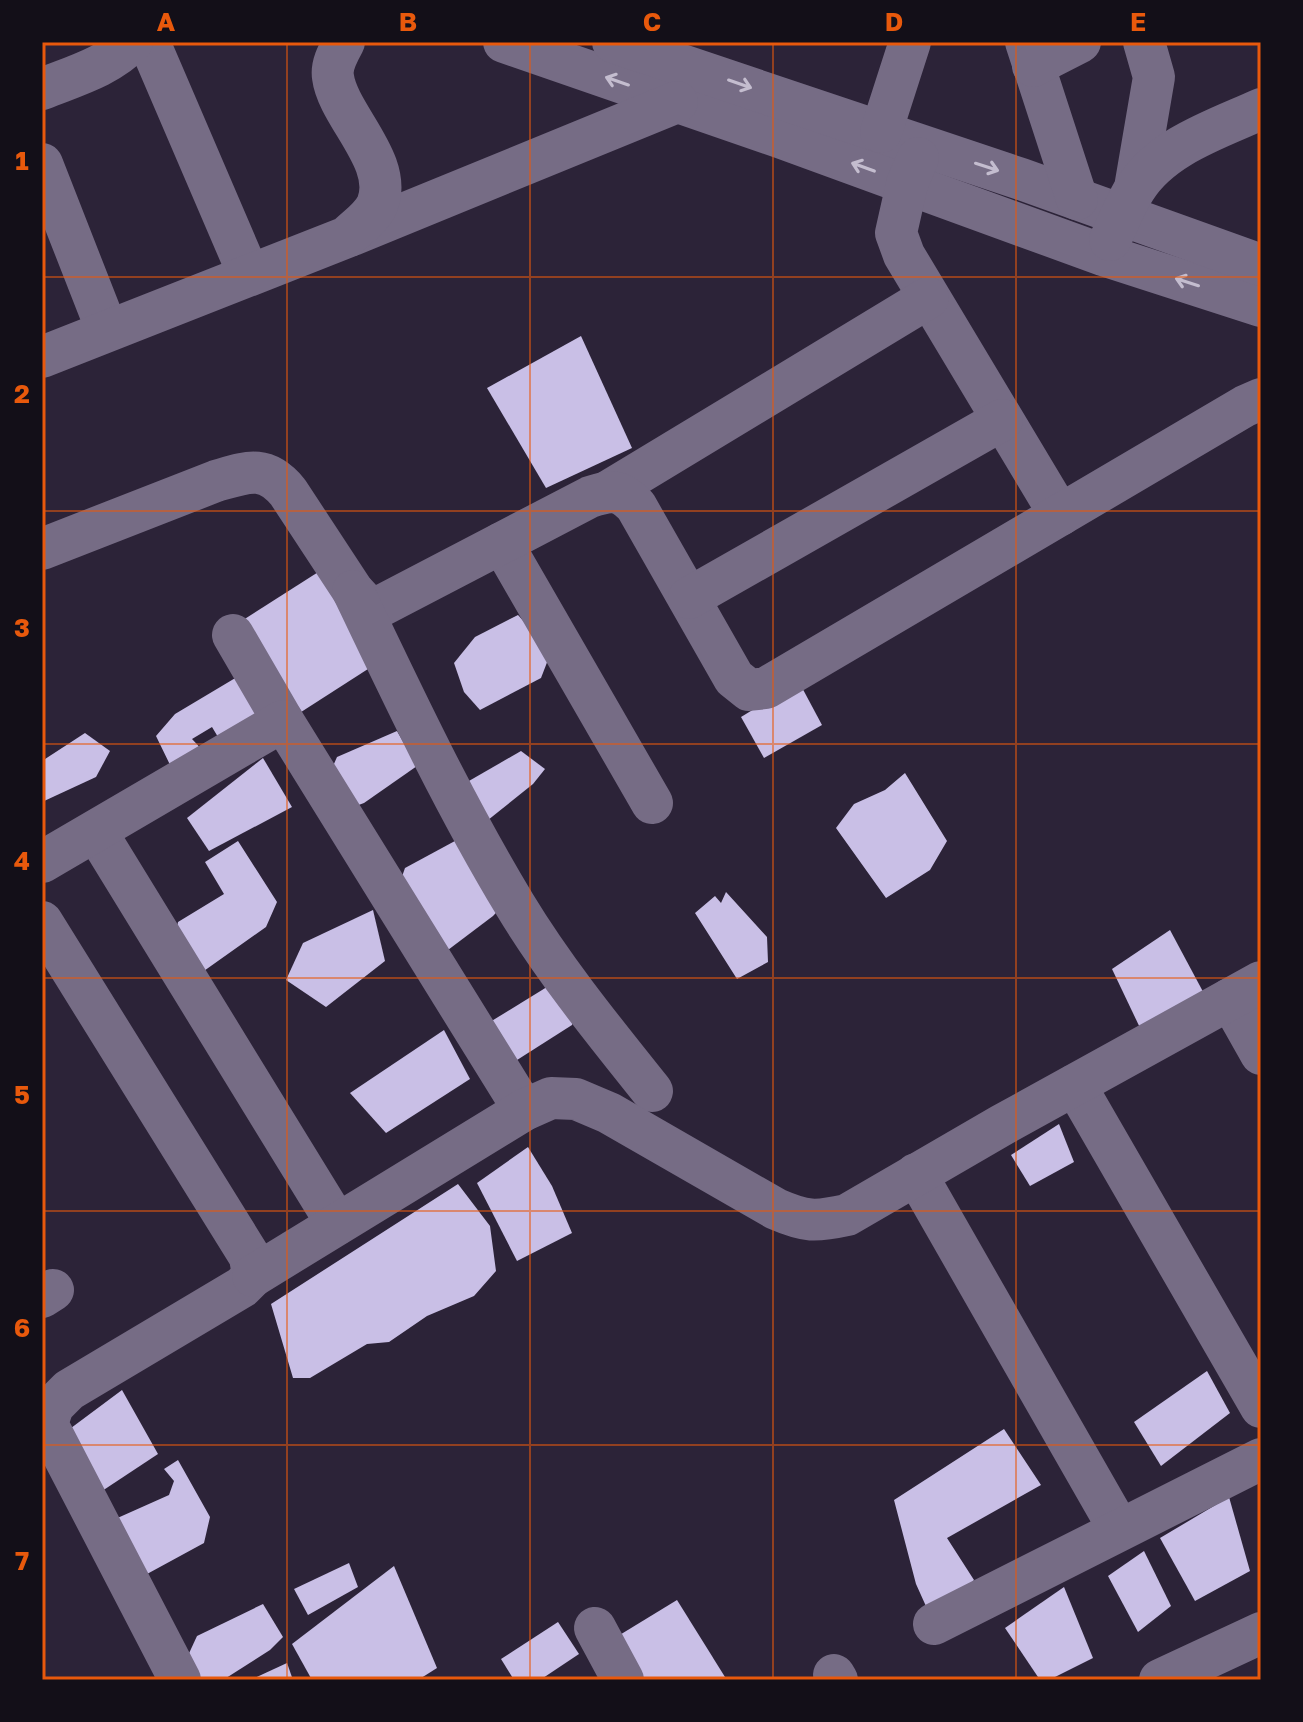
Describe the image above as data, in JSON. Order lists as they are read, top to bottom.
{
  "grid": {
    "columns": [
      "A",
      "B",
      "C",
      "D",
      "E"
    ],
    "rows": [
      "1",
      "2",
      "3",
      "4",
      "5",
      "6",
      "7"
    ]
  }
}
